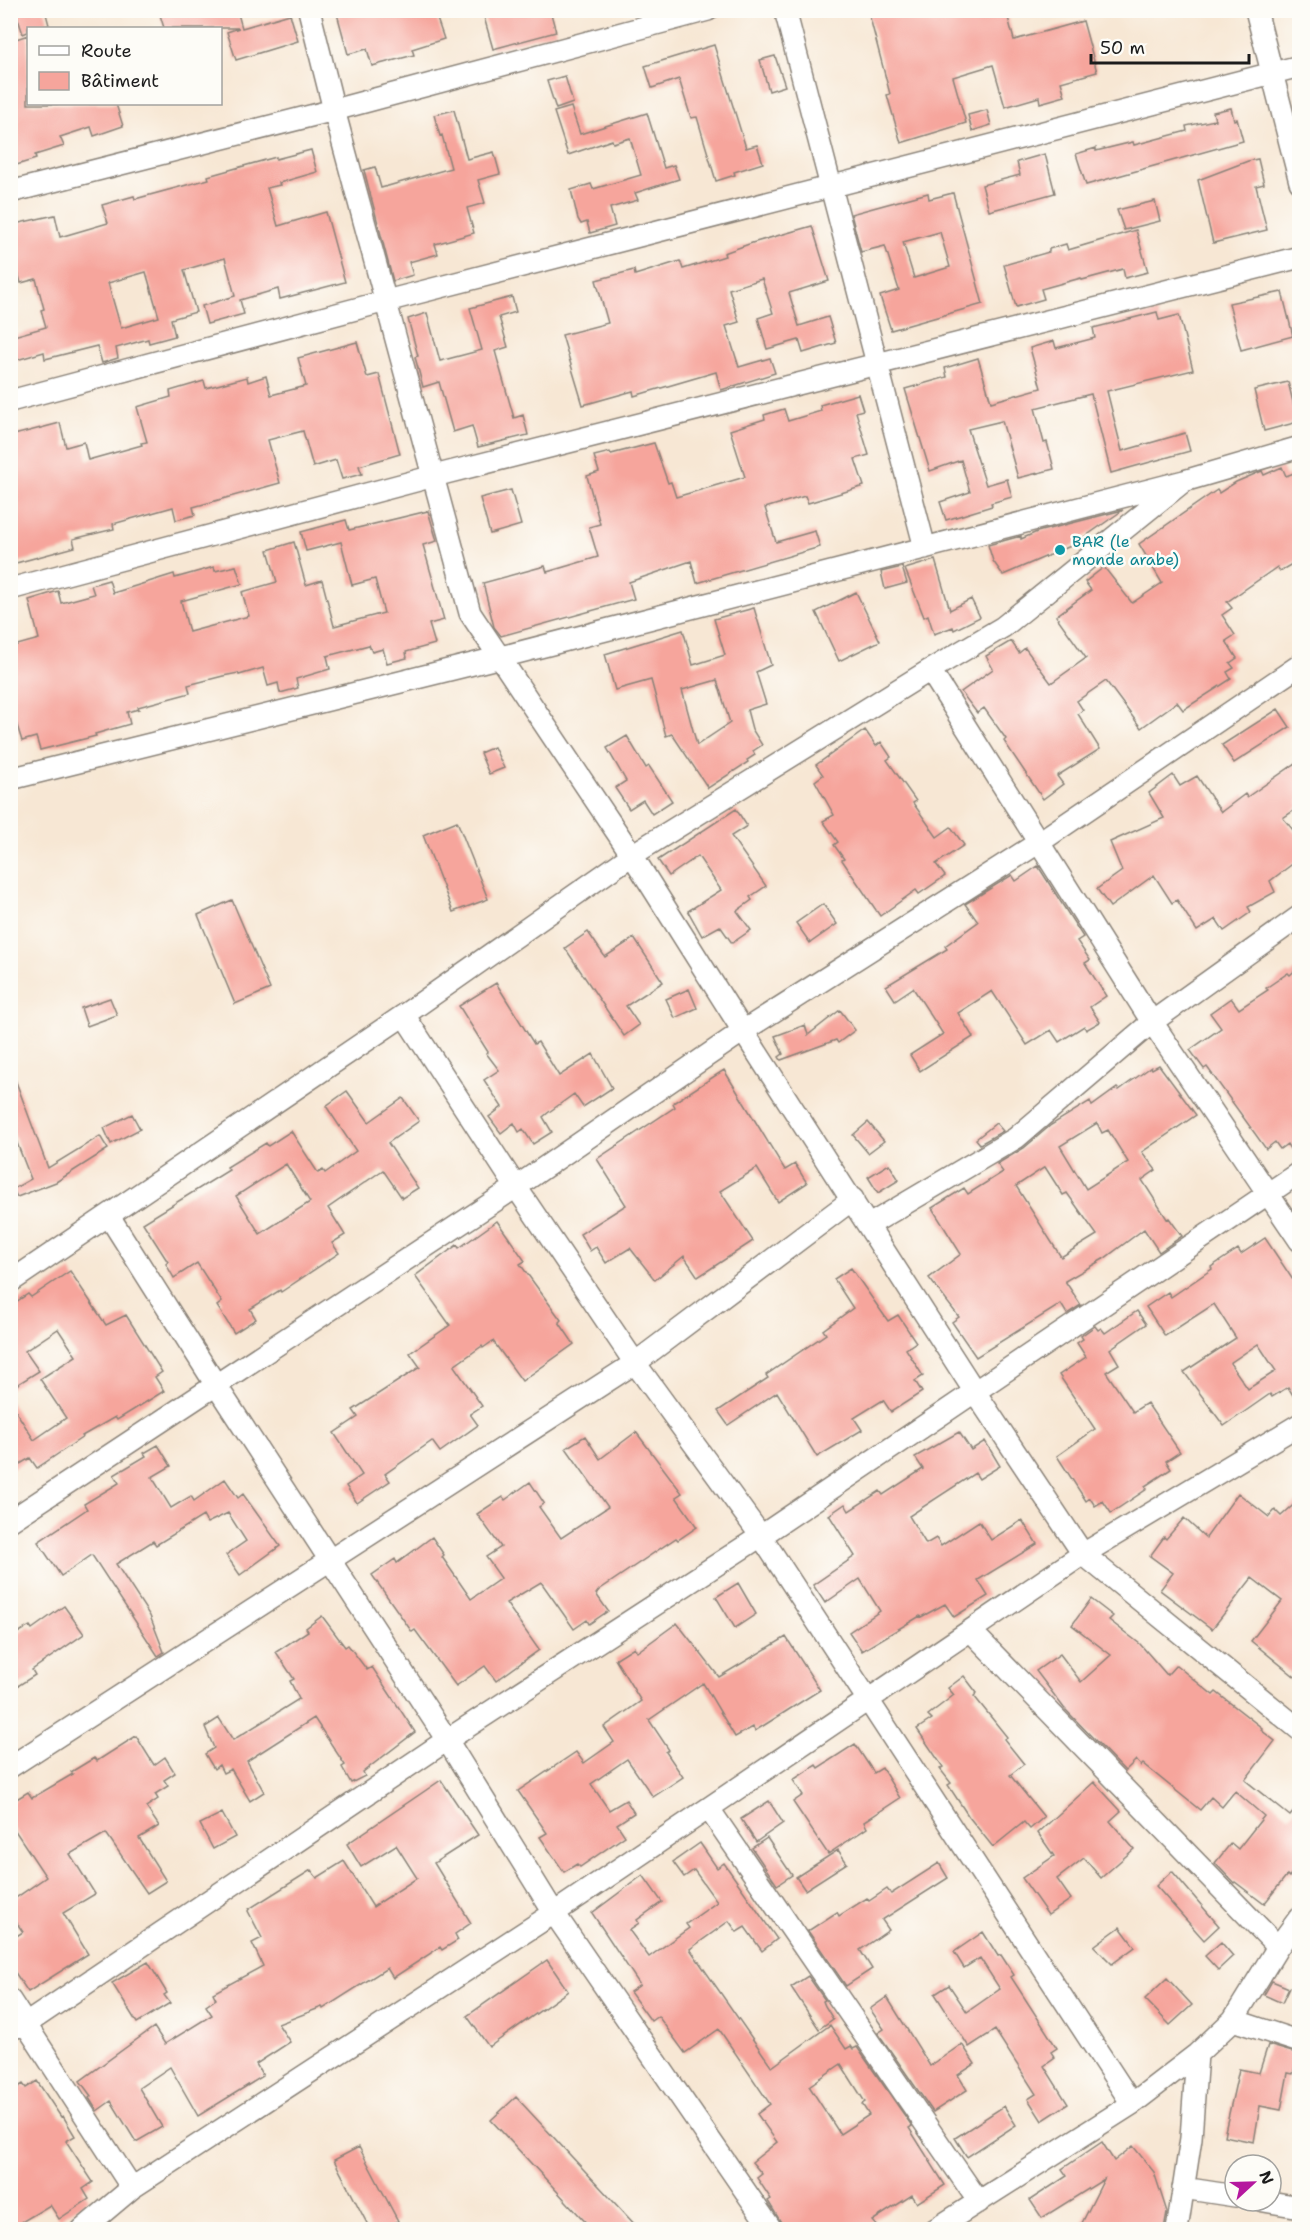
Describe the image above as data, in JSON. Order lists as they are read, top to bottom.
{
  "places": ["BAR (le monde arabe)"],
  "legend": ["Route", "Bâtiment"],
  "scale_bar": "50 m",
  "north": "right"
}
